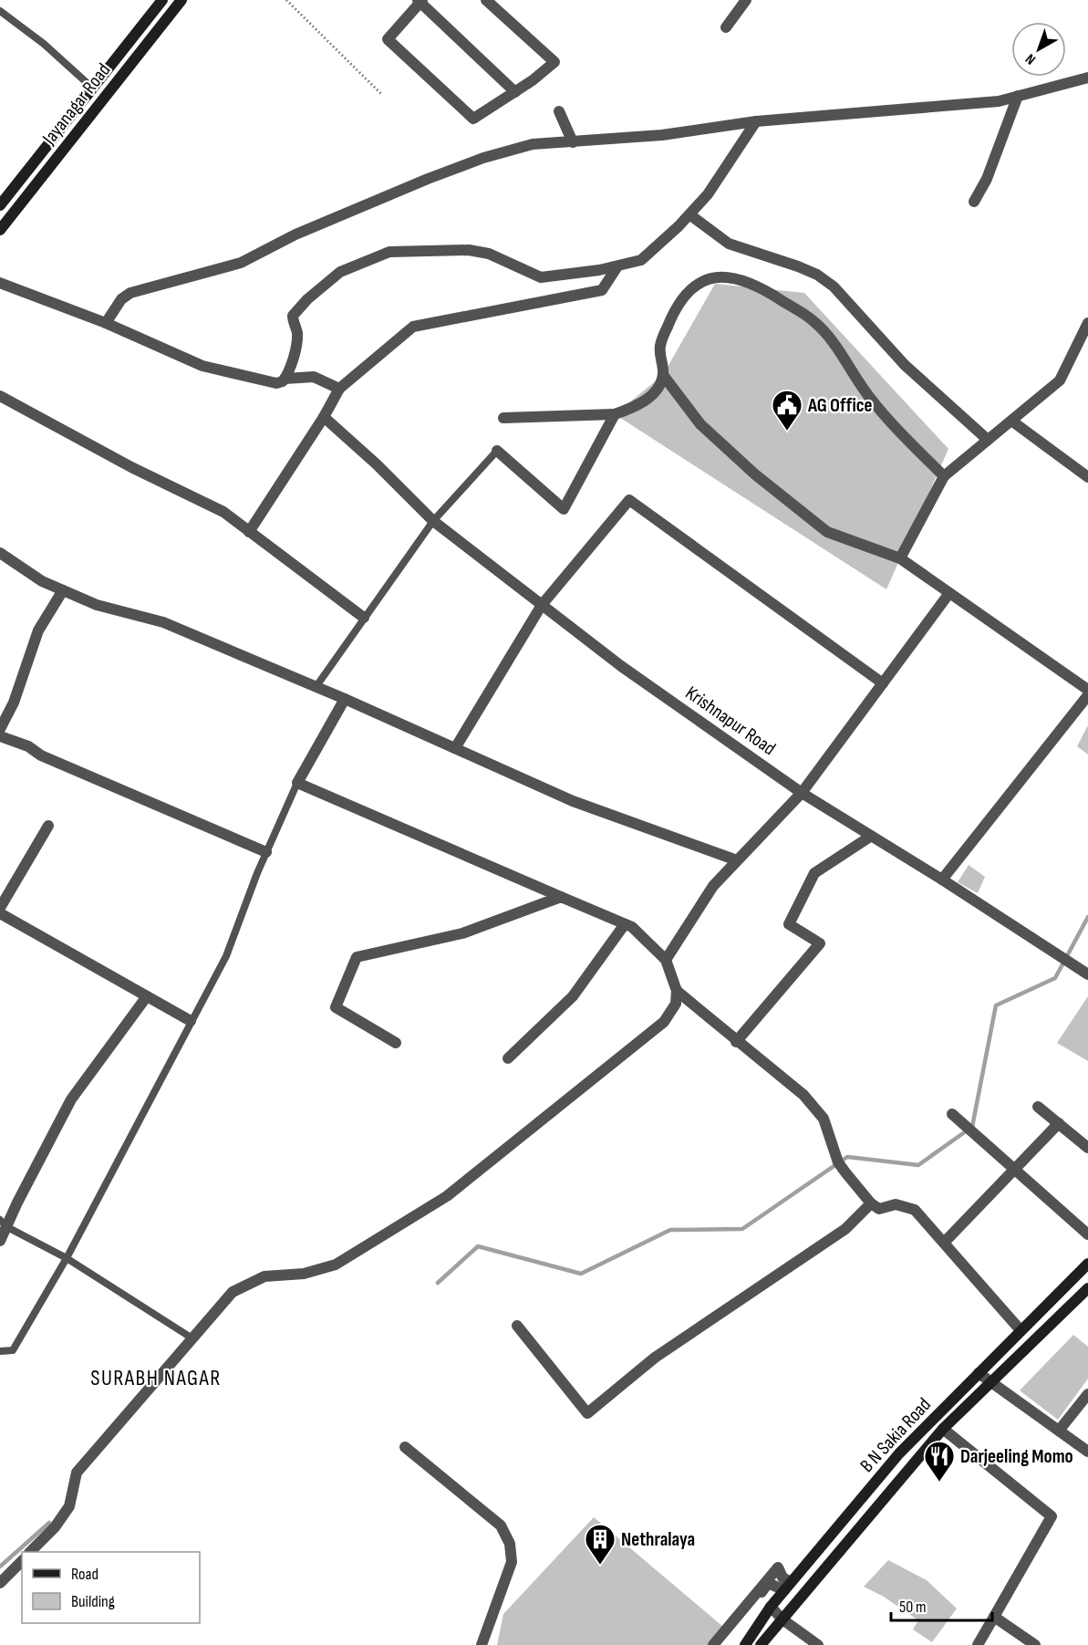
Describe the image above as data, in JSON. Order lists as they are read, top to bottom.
{
  "streets": {
    "main road": ["Jayanagar Road", "B N Sakia Road"],
    "street": ["Krishnapur Road"]
  },
  "districts": ["SURABH NAGAR"],
  "places": {
    "public building": ["AG Office"],
    "restaurant": ["Darjeeling Momo"],
    "building": ["Nethralaya"]
  },
  "legend": ["Road", "Building"],
  "scale_bar": "50 m",
  "north": "bottom left"
}
